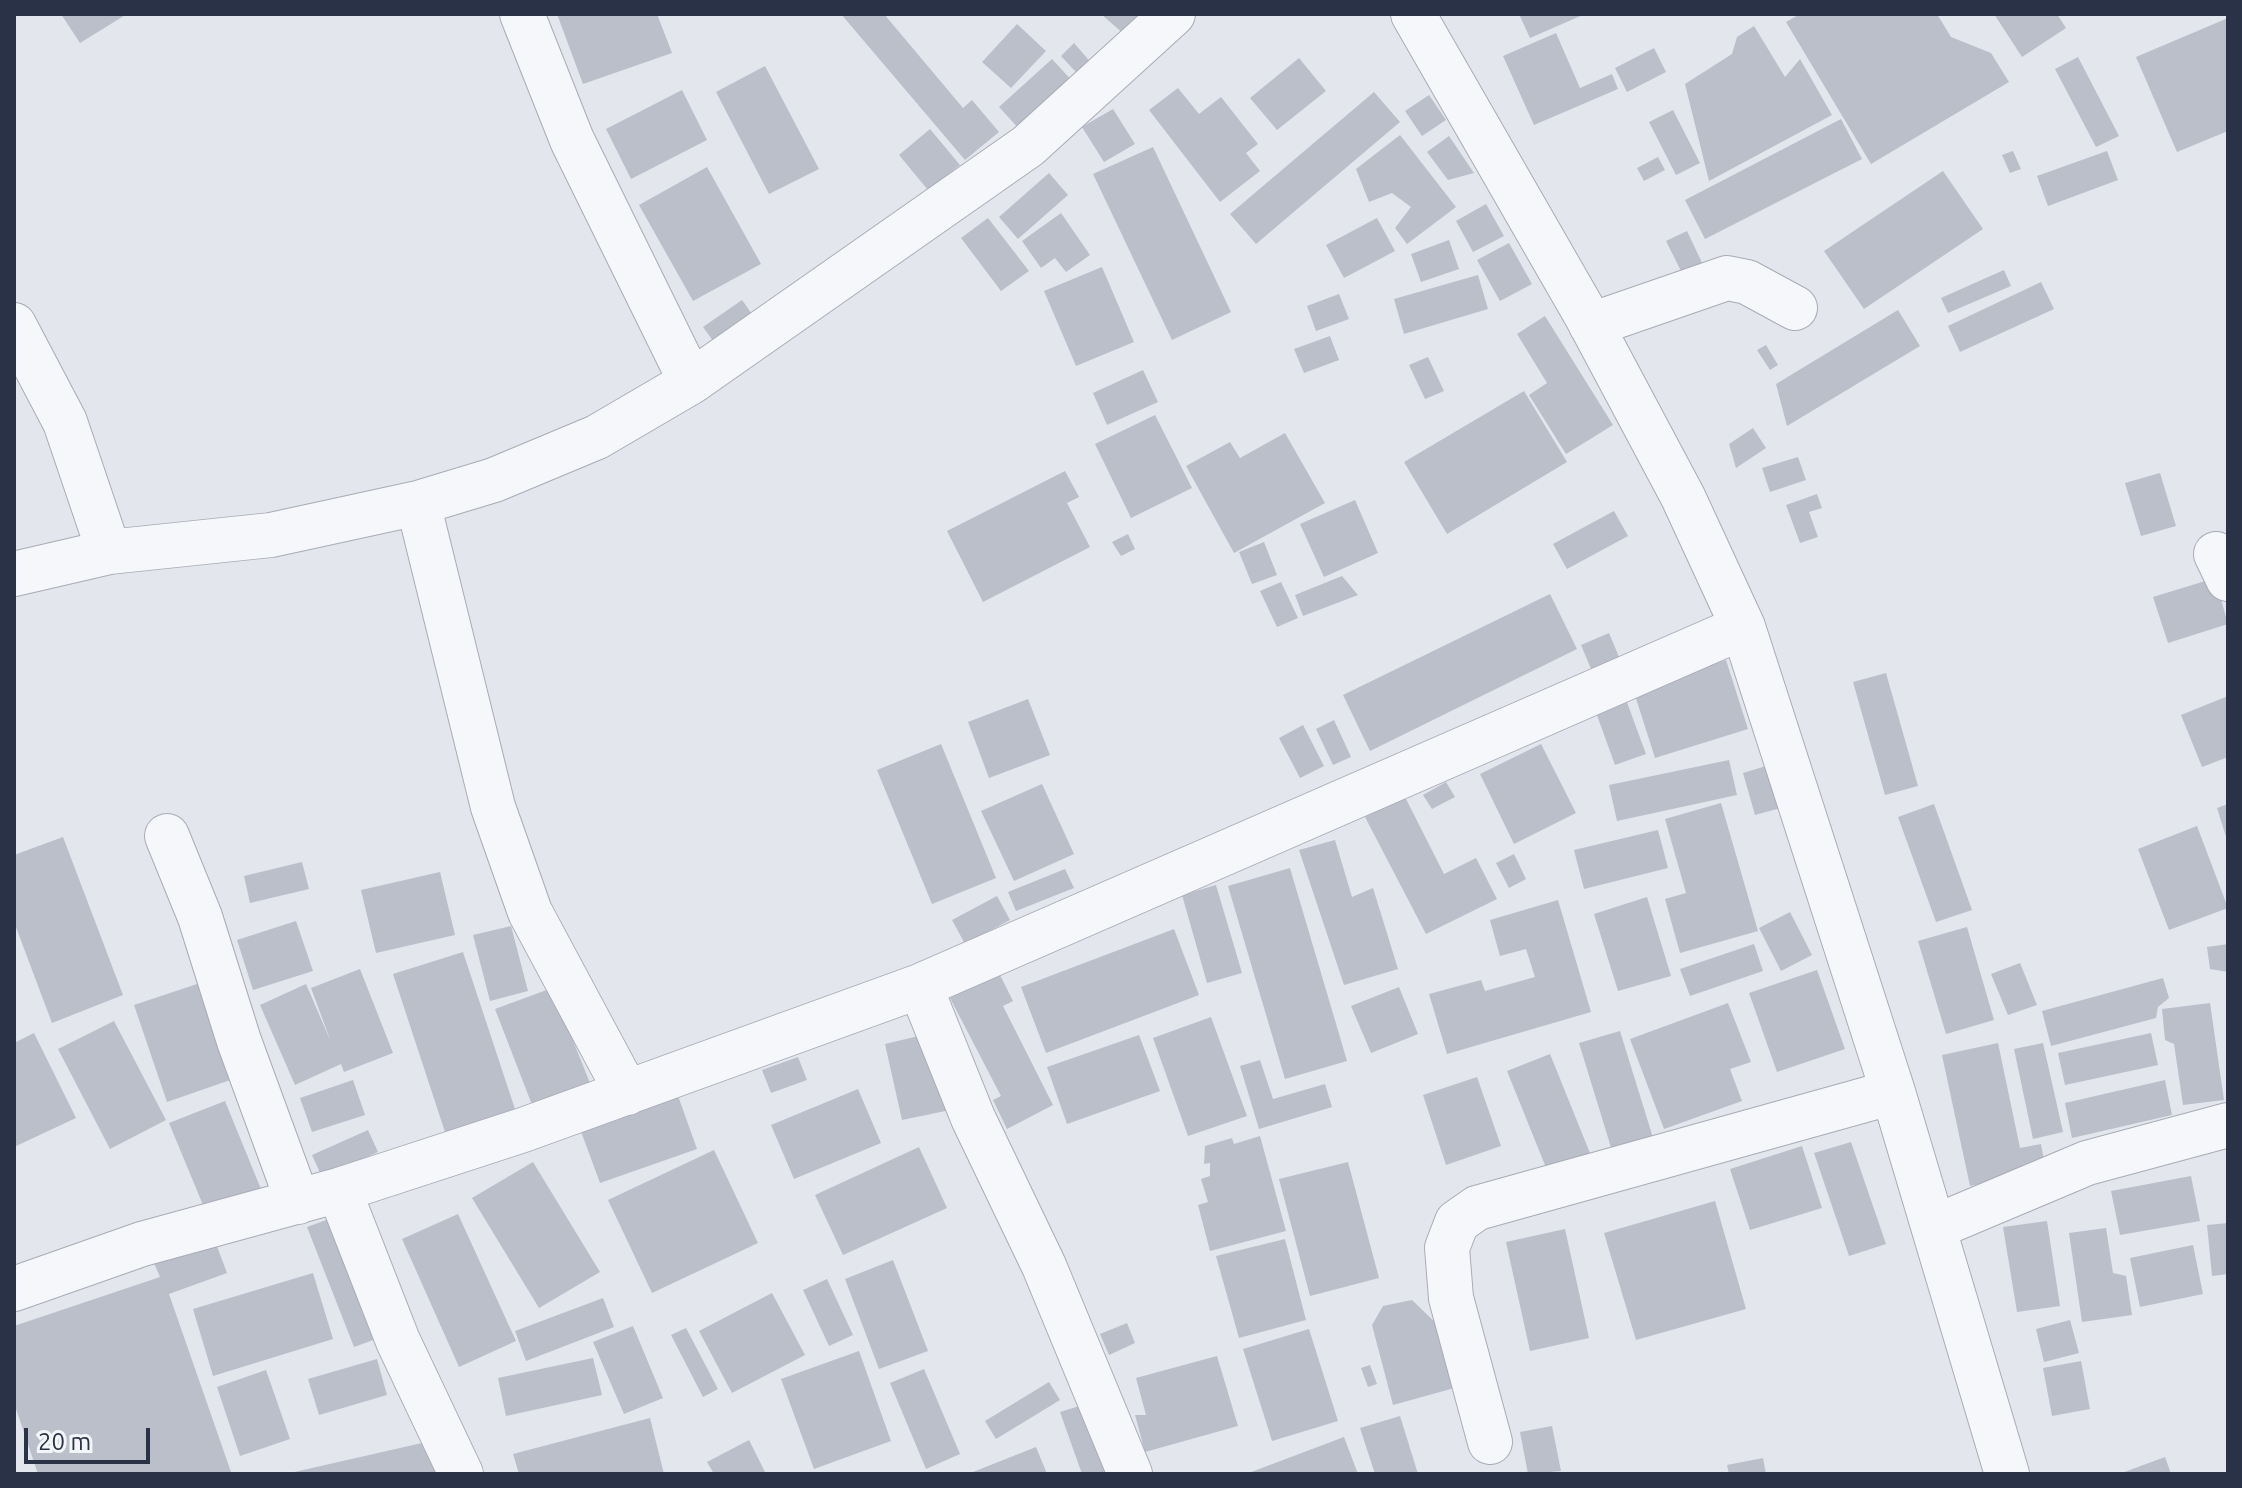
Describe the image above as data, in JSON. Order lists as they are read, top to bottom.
{
  "scale_bar": "20 m"
}
